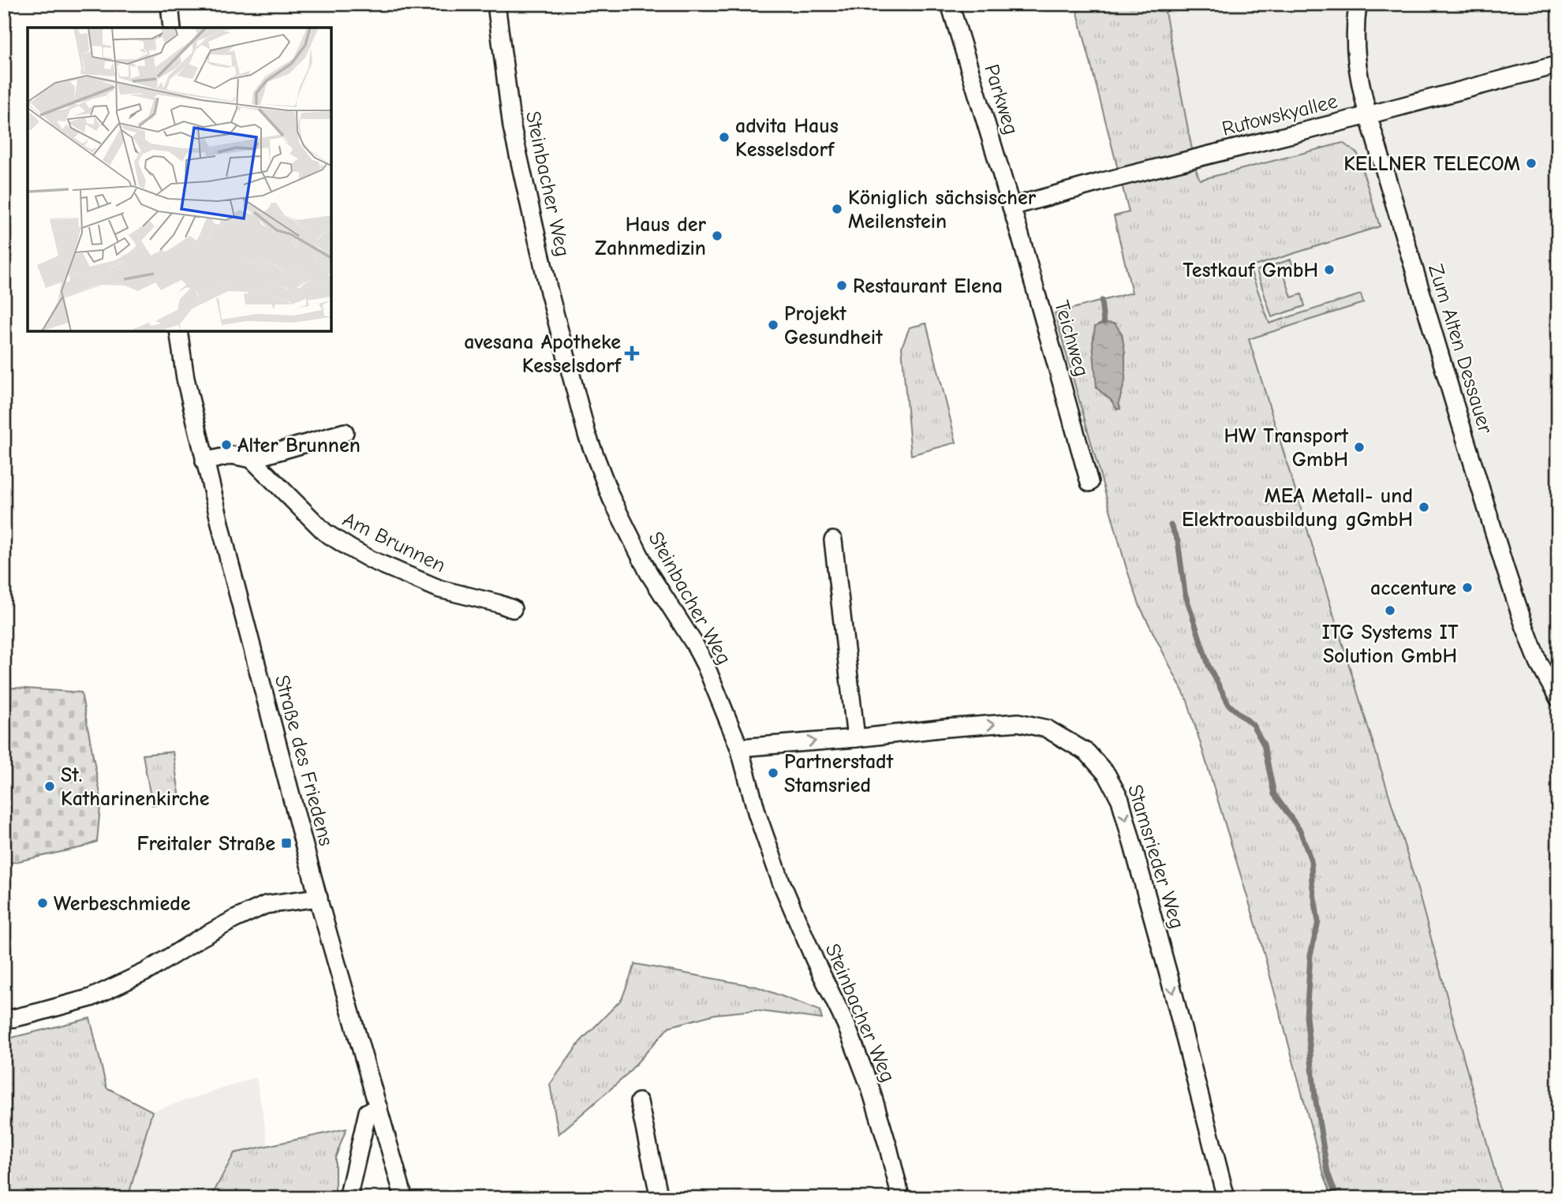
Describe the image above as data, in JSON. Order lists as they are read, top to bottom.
{
  "streets": {
    "street": [
      "Parkweg",
      "Rutowskyallee",
      "Steinbacher Weg",
      "Teichweg",
      "Zum Alten Dessauer",
      "Am Brunnen",
      "Straße des Friedens",
      "Stamsrieder Weg"
    ]
  },
  "crossings": [
    ["Parkweg", "Rutowskyallee"],
    ["Parkweg", "Teichweg"],
    ["Rutowskyallee", "Teichweg"],
    ["Rutowskyallee", "Zum Alten Dessauer"],
    ["Steinbacher Weg", "Stamsrieder Weg"]
  ],
  "one_way": ["Stamsrieder Weg"],
  "places": {
    "other": [
      "advita Haus Kesselsdorf",
      "KELLNER TELECOM",
      "Königlich sächsischer Meilenstein",
      "Haus der Zahnmedizin",
      "Testkauf GmbH",
      "Restaurant Elena",
      "Projekt Gesundheit",
      "Alter Brunnen",
      "HW Transport GmbH",
      "MEA Metall- und Elektroausbildung gGmbH",
      "accenture",
      "ITG Systems IT Solution GmbH",
      "Partnerstadt Stamsried",
      "St. Katharinenkirche",
      "Werbeschmiede"
    ],
    "health": ["avesana Apotheke Kesselsdorf"],
    "transit": ["Freitaler Straße"]
  }
}
